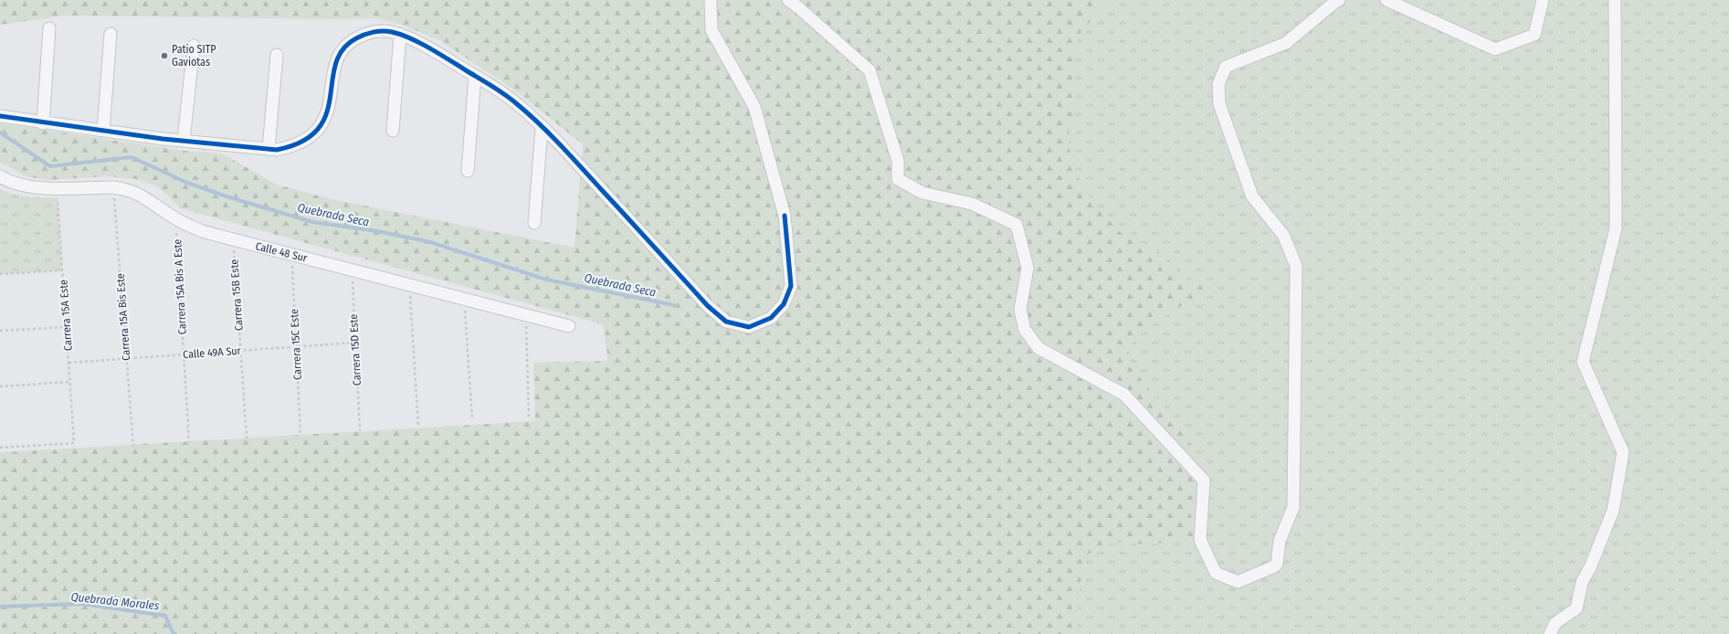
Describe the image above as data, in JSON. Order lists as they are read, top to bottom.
{
  "streets": {
    "street": ["Calle 48 Sur"],
    "path": [
      "Carrera 15A Bis A Este",
      "Carrera 15B Este",
      "Carrera 15A Este",
      "Carrera 15A Bis Este",
      "Carrera 15C Este",
      "Carrera 15D Este",
      "Calle 49A Sur"
    ]
  },
  "crossings": [
    ["Calle 48 Sur", "Carrera 15A Bis A Este"],
    ["Calle 48 Sur", "Carrera 15B Este"],
    ["Calle 48 Sur", "Carrera 15A Este"],
    ["Calle 48 Sur", "Carrera 15A Bis Este"],
    ["Calle 48 Sur", "Carrera 15C Este"],
    ["Calle 48 Sur", "Carrera 15D Este"],
    ["Carrera 15A Bis A Este", "Calle 49A Sur"],
    ["Carrera 15B Este", "Calle 49A Sur"],
    ["Carrera 15A Este", "Calle 49A Sur"],
    ["Carrera 15A Bis Este", "Calle 49A Sur"],
    ["Carrera 15C Este", "Calle 49A Sur"],
    ["Carrera 15D Este", "Calle 49A Sur"]
  ],
  "water": ["Quebrada Seca", "Quebrada Morales"],
  "places": ["Patio SITP Gaviotas"]
}
